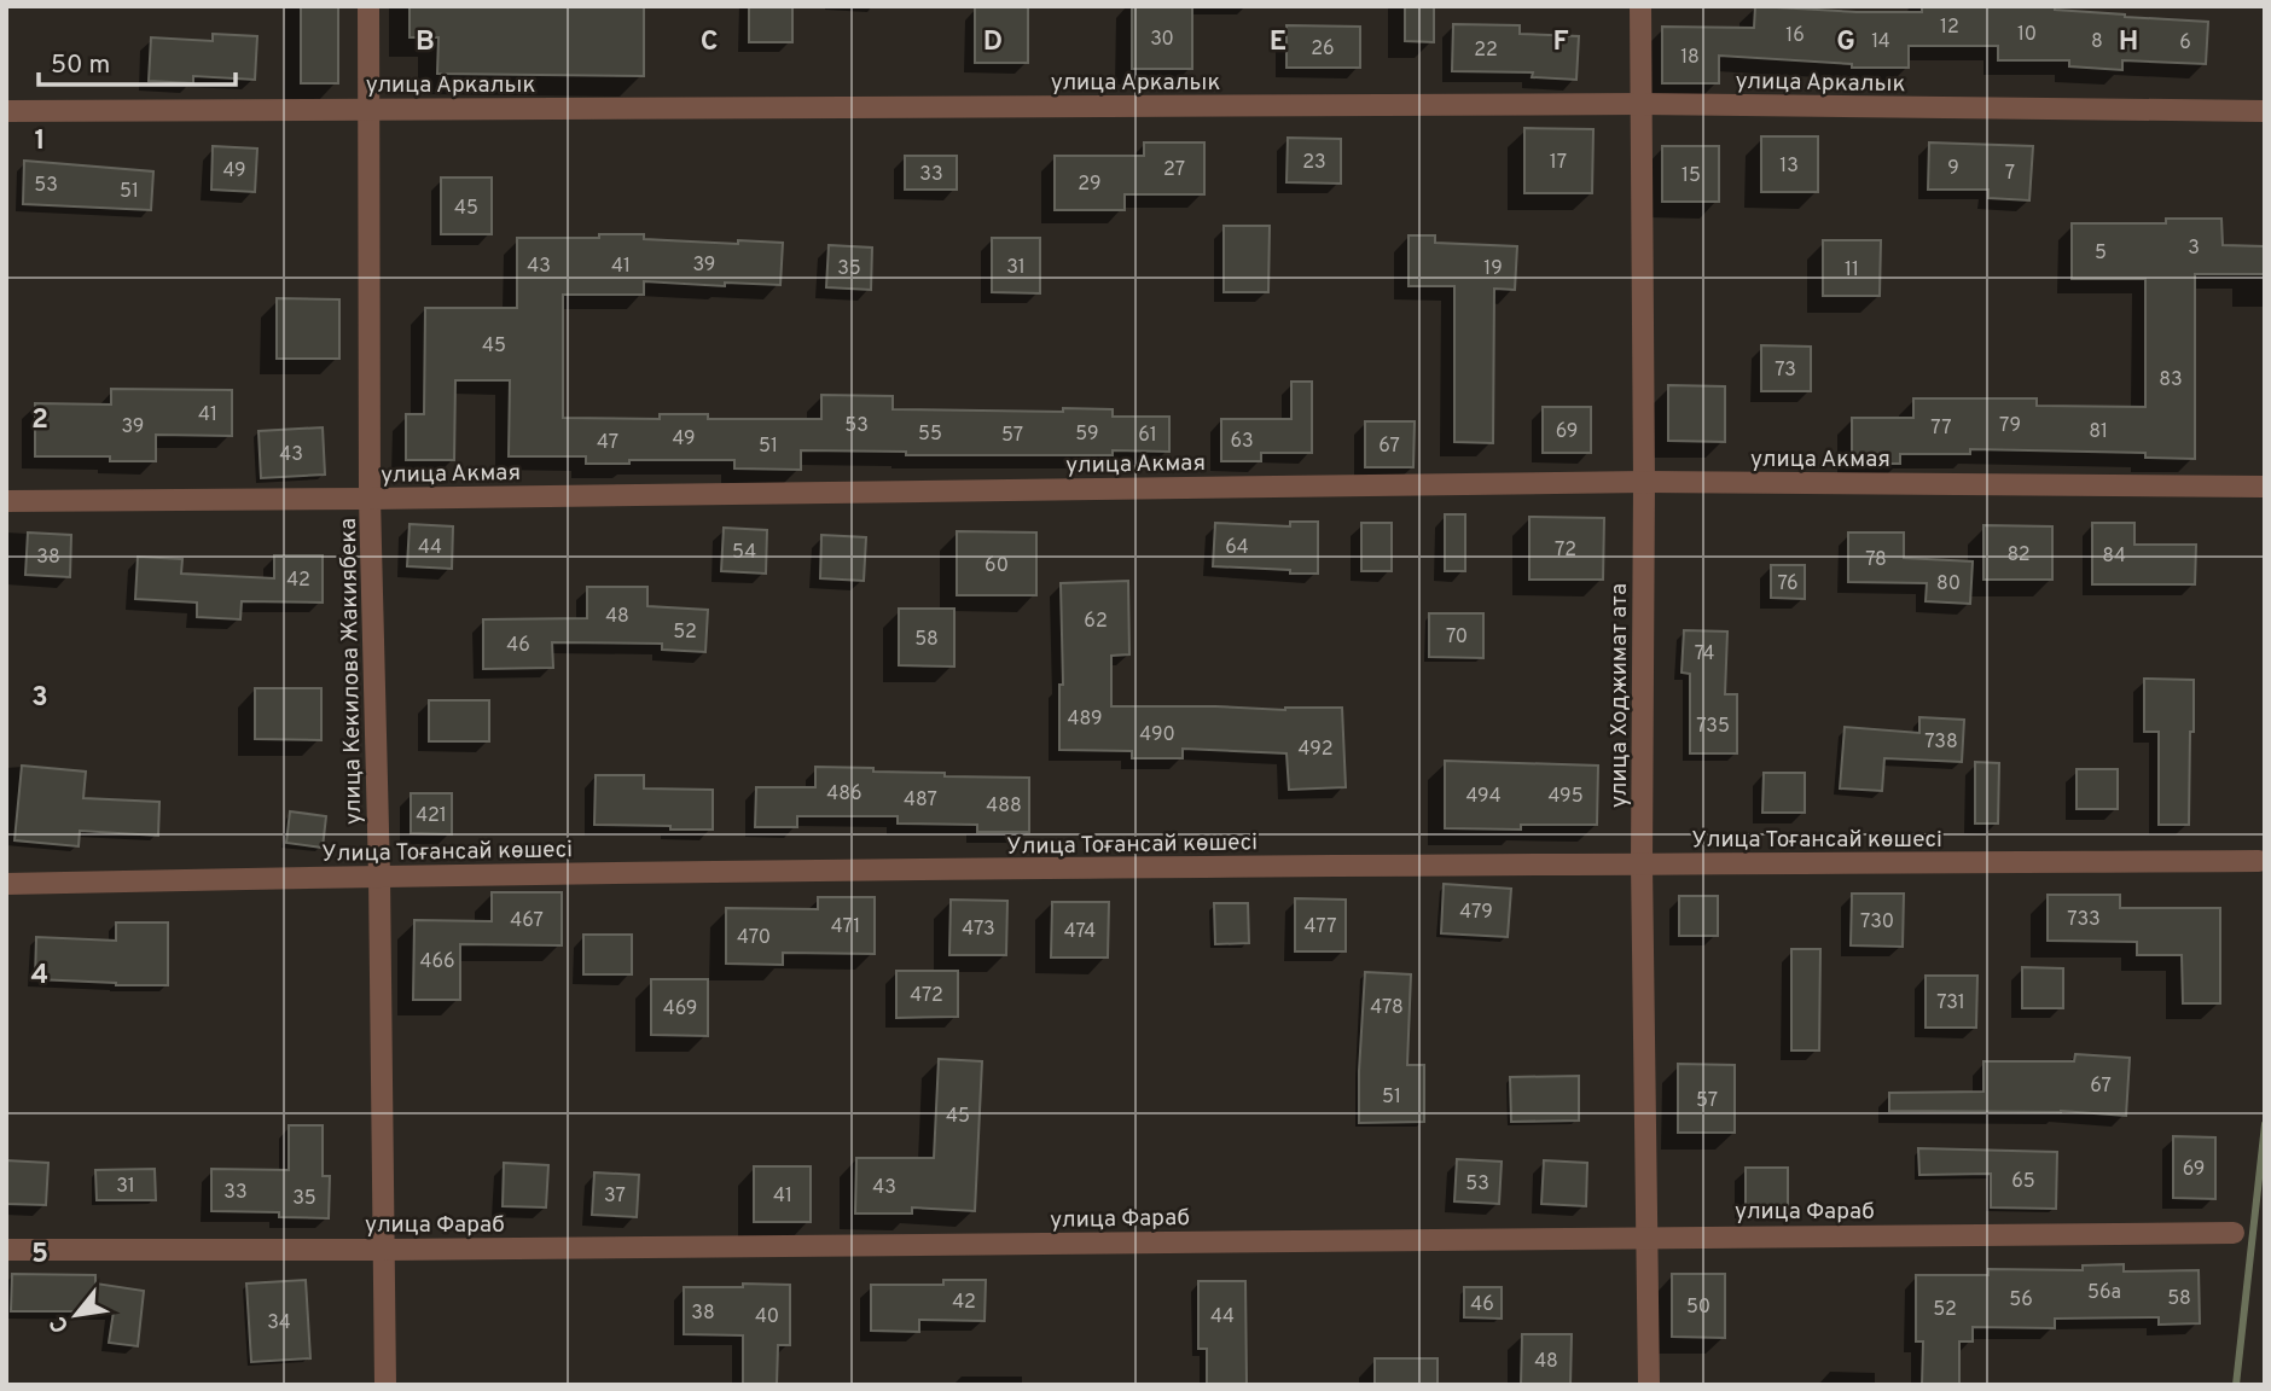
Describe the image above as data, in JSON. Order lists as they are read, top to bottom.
{
  "streets": {
    "street": [
      "улица Аркалык",
      "улица Акмая",
      "улица Кекилова Жакиябека",
      "улица Ходжимат ата",
      "Улица Тоғансай көшесі",
      "улица Фараб"
    ]
  },
  "crossings": [
    ["улица Аркалык", "улица Кекилова Жакиябека"],
    ["улица Аркалык", "улица Ходжимат ата"],
    ["улица Акмая", "улица Кекилова Жакиябека"],
    ["улица Акмая", "улица Ходжимат ата"],
    ["улица Кекилова Жакиябека", "Улица Тоғансай көшесі"],
    ["улица Кекилова Жакиябека", "улица Фараб"],
    ["улица Ходжимат ата", "Улица Тоғансай көшесі"],
    ["улица Ходжимат ата", "улица Фараб"]
  ],
  "house_numbers": [
    "12",
    "10",
    "16",
    "30",
    "14",
    "8",
    "6",
    "26",
    "22",
    "18",
    "23",
    "17",
    "13",
    "9",
    "27",
    "49",
    "7",
    "33",
    "15",
    "29",
    "53",
    "51",
    "45",
    "3",
    "5",
    "39",
    "43",
    "41",
    "31",
    "35",
    "19",
    "11",
    "45",
    "73",
    "83",
    "41",
    "53",
    "79",
    "39",
    "77",
    "69",
    "81",
    "55",
    "59",
    "57",
    "61",
    "49",
    "63",
    "47",
    "51",
    "67",
    "43",
    "44",
    "64",
    "72",
    "54",
    "82",
    "84",
    "38",
    "78",
    "60",
    "42",
    "76",
    "80",
    "48",
    "62",
    "52",
    "70",
    "58",
    "46",
    "74",
    "489",
    "735",
    "490",
    "738",
    "492",
    "486",
    "494",
    "495",
    "487",
    "488",
    "421",
    "479",
    "733",
    "467",
    "730",
    "471",
    "477",
    "473",
    "474",
    "470",
    "466",
    "472",
    "731",
    "478",
    "469",
    "67",
    "51",
    "57",
    "45",
    "69",
    "65",
    "53",
    "31",
    "43",
    "33",
    "37",
    "41",
    "35",
    "56а",
    "58",
    "56",
    "42",
    "46",
    "50",
    "52",
    "38",
    "40",
    "44",
    "34",
    "48"
  ],
  "scale_bar": "50 m",
  "north": "bottom left",
  "grid": {
    "columns": [
      "B",
      "C",
      "D",
      "E",
      "F",
      "G",
      "H"
    ],
    "rows": [
      "1",
      "2",
      "3",
      "4",
      "5"
    ]
  }
}
